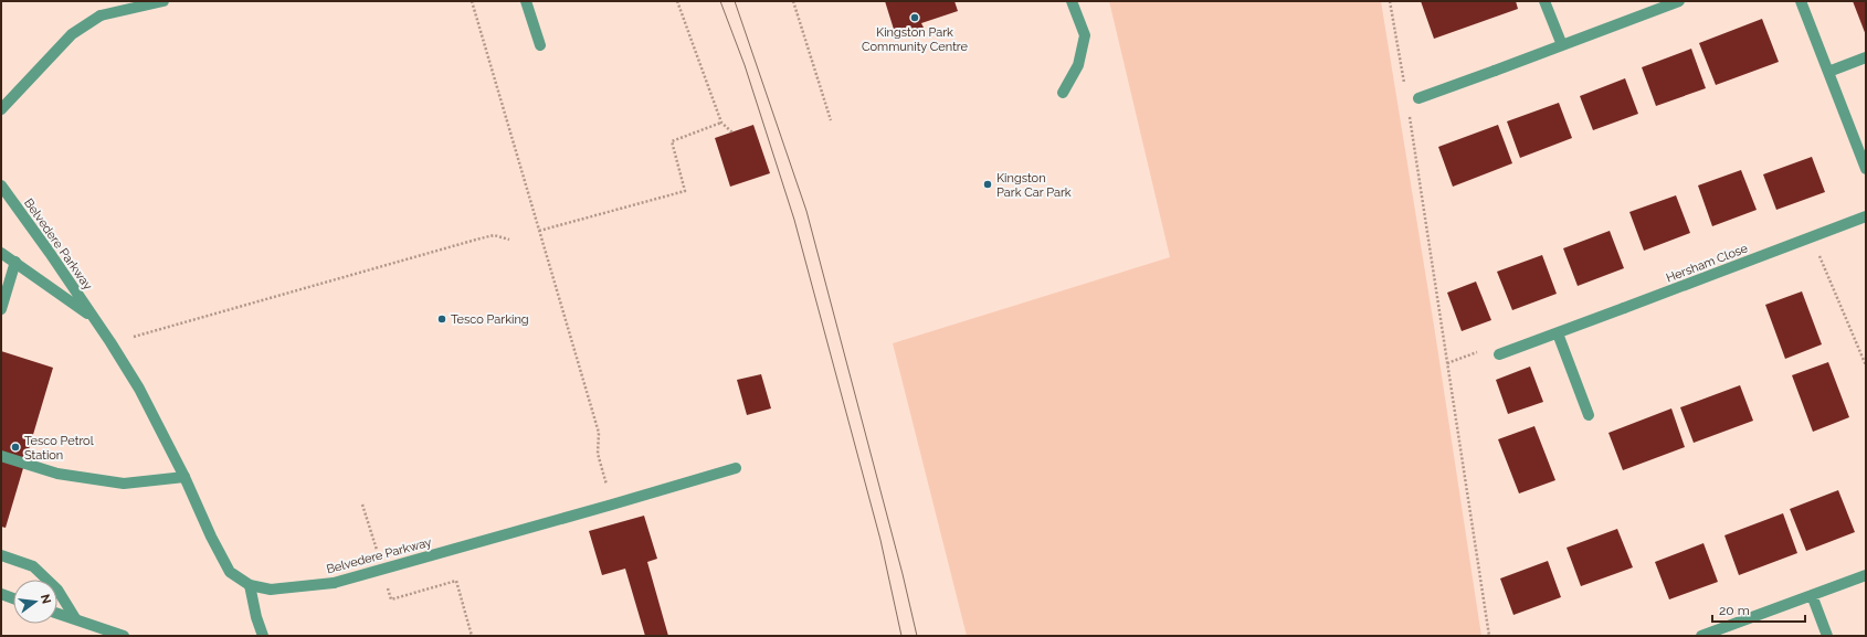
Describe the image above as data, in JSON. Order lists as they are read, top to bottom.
{
  "streets": {
    "street": ["Belvedere Parkway", "Hersham Close"]
  },
  "places": [
    "Kingston Park Community Centre",
    "Kingston Park Car Park",
    "Tesco Parking",
    "Tesco Petrol Station"
  ],
  "scale_bar": "20 m",
  "north": "right"
}
